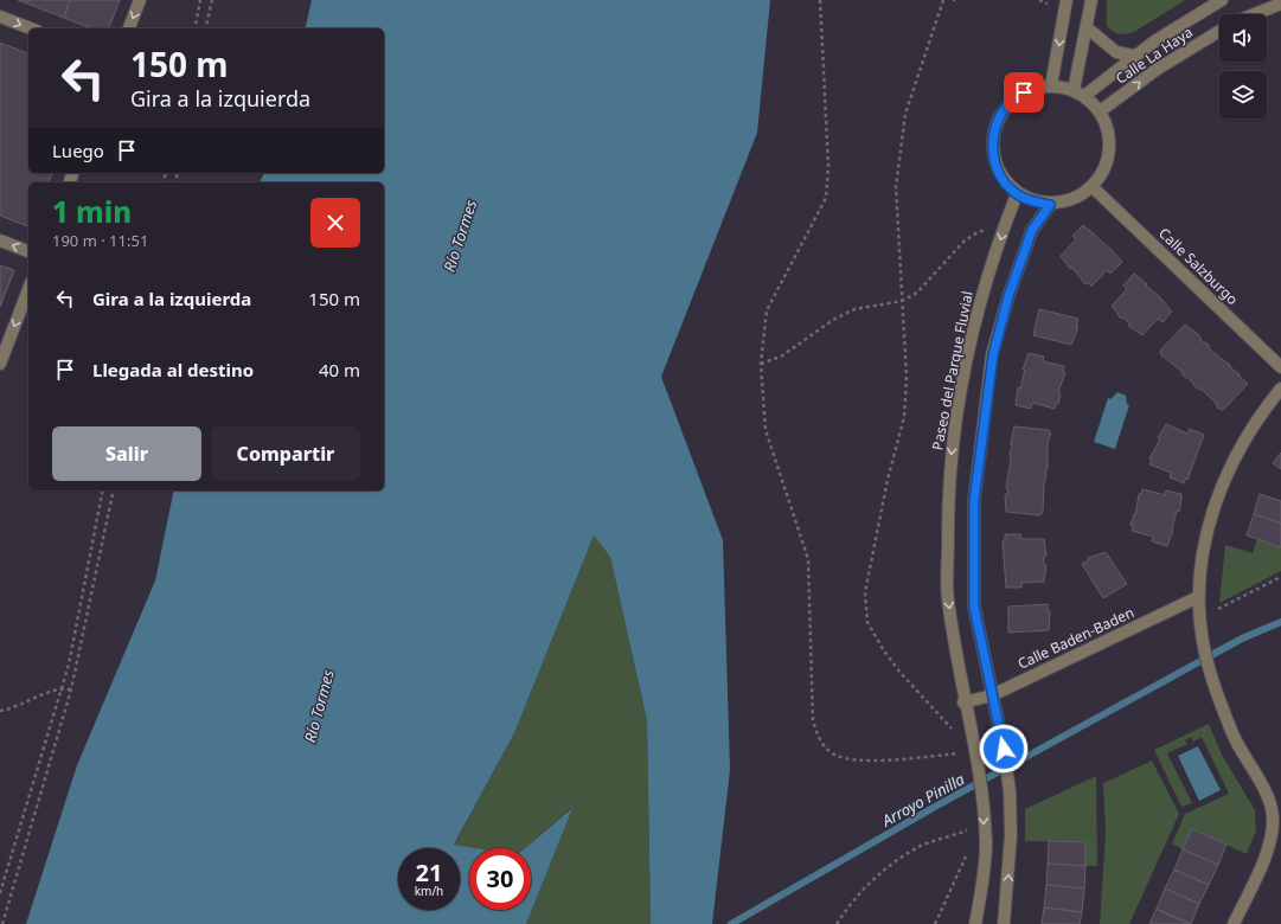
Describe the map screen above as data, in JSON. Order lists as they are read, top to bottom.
{
  "streets": {
    "street": [
      "Calle La Haya",
      "Calle Salzburgo",
      "Paseo del Parque Fluvial",
      "Calle Baden-Baden"
    ]
  },
  "crossings": [
    ["Calle La Haya", "Calle Salzburgo"],
    ["Calle La Haya", "Paseo del Parque Fluvial"],
    ["Calle Salzburgo", "Paseo del Parque Fluvial"],
    ["Paseo del Parque Fluvial", "Calle Baden-Baden"]
  ],
  "water": ["Río Tormes", "Arroyo Pinilla"],
  "page": {
    "turn": ["150 m", "Gira a la izquierda"],
    "then": "Luego",
    "heading": ["1 min", "190 m · 11:51"],
    "list": [
      {
        "name": "Gira a la izquierda",
        "value": "150 m"
      },
      {
        "name": "Llegada al destino",
        "value": "40 m"
      }
    ],
    "buttons": ["Salir", "Compartir"],
    "speed": "21 km/h",
    "limit": "30"
  }
}
